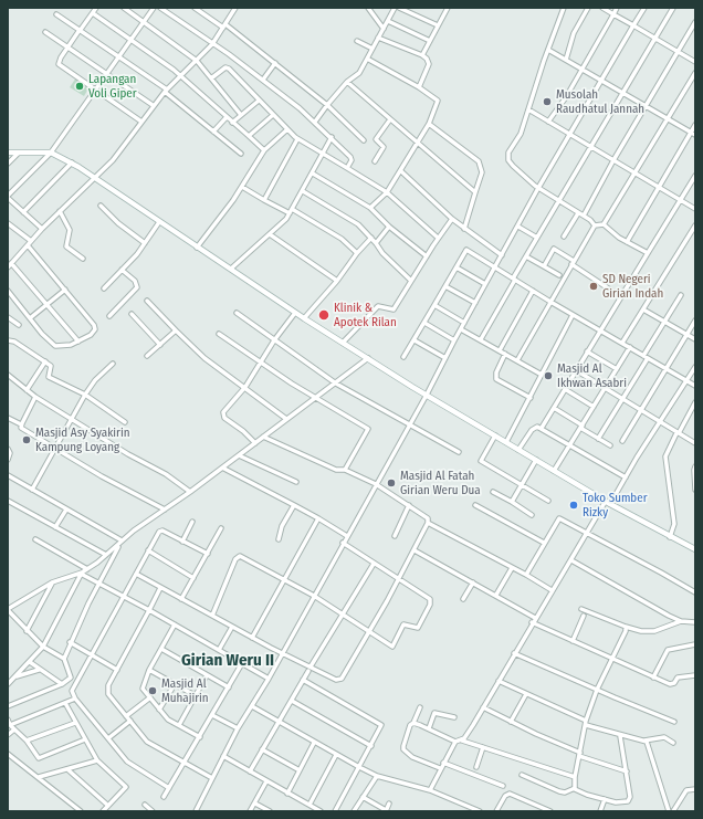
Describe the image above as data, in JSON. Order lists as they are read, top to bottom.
{
  "districts": ["Girian Weru II"],
  "places": [
    "Lapangan Voli Giper",
    "Musolah Raudhatul Jannah",
    "SD Negeri Girian Indah",
    "Klinik & Apotek Rilan",
    "Masjid Al Ikhwan Asabri",
    "Masjid Asy Syakirin Kampung Loyang",
    "Masjid Al Fatah Girian Weru Dua",
    "Toko Sumber Rizky",
    "Masjid Al Muhajirin"
  ]
}
